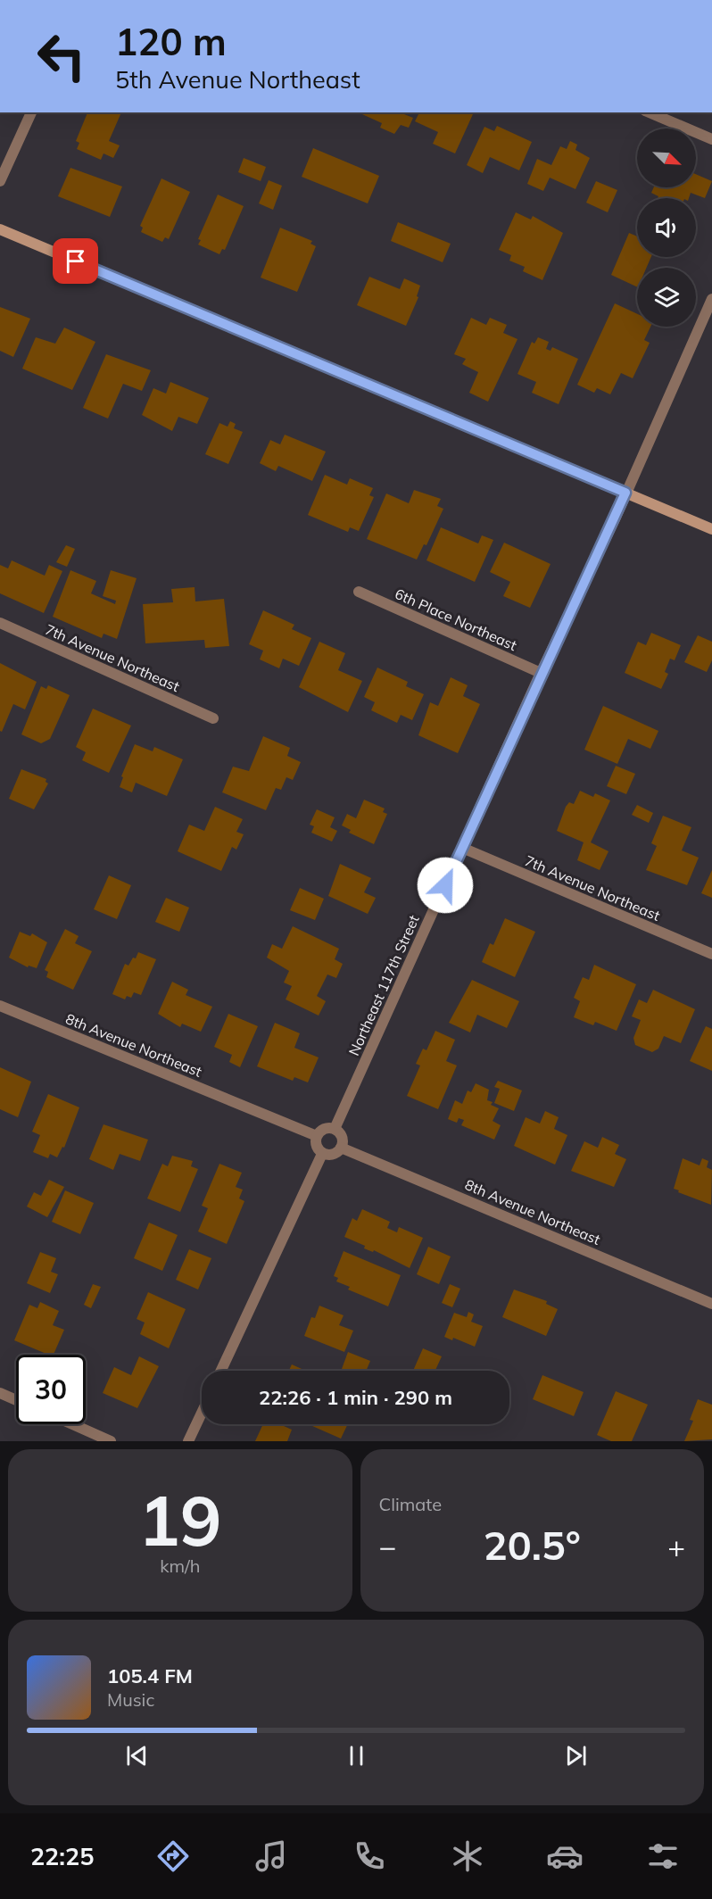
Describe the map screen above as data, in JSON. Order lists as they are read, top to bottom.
{
  "streets": {
    "street": [
      "6th Place Northeast",
      "7th Avenue Northeast",
      "Northeast 117th Street",
      "8th Avenue Northeast"
    ]
  },
  "crossings": [
    ["6th Place Northeast", "Northeast 117th Street"],
    ["7th Avenue Northeast", "Northeast 117th Street"],
    ["Northeast 117th Street", "8th Avenue Northeast"]
  ],
  "north": "bottom right",
  "page": {
    "turn": ["120 m", "5th Avenue Northeast"],
    "limit": "30",
    "trip": "22:26 · 1 min · 290 m",
    "tile": [
      ["19", "km/h"],
      "Climate"
    ],
    "heat": ["−", "20.5°", "+"],
    "song": ["105.4 FM", "Music"],
    "tabs": "22:25"
  }
}
